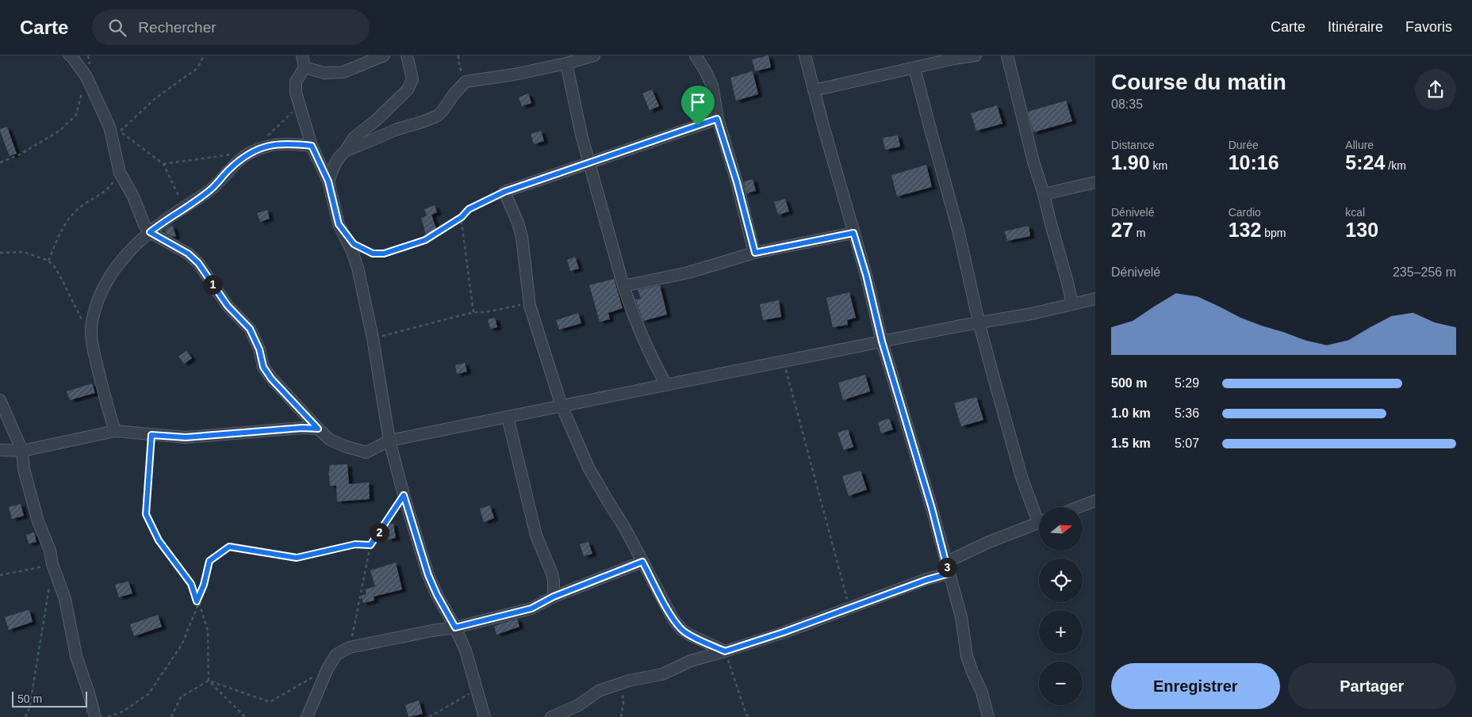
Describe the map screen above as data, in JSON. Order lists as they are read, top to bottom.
{
  "scale_bar": "50 m",
  "north": "right",
  "page": {
    "header": "Carte",
    "search": "Rechercher",
    "nav": ["Carte", "Itinéraire", "Favoris"],
    "heading": ["Course du matin", "08:35"],
    "stats": [
      ["Distance", "1.90 km"],
      ["Durée", "10:16"],
      ["Allure", "5:24 /km"],
      ["Dénivelé", "27 m"],
      ["Cardio", "132 bpm"],
      ["kcal", "130"]
    ],
    "chart": ["Dénivelé", "235–256 m"],
    "pins": ["1", "2", "3"],
    "list": [
      {
        "name": "500 m",
        "note": "5:29"
      },
      {
        "name": "1.0 km",
        "note": "5:36"
      },
      {
        "name": "1.5 km",
        "note": "5:07"
      }
    ],
    "map_buttons": ["+", "−"],
    "buttons": ["Enregistrer", "Partager"],
    "scale": "50 m"
  }
}
